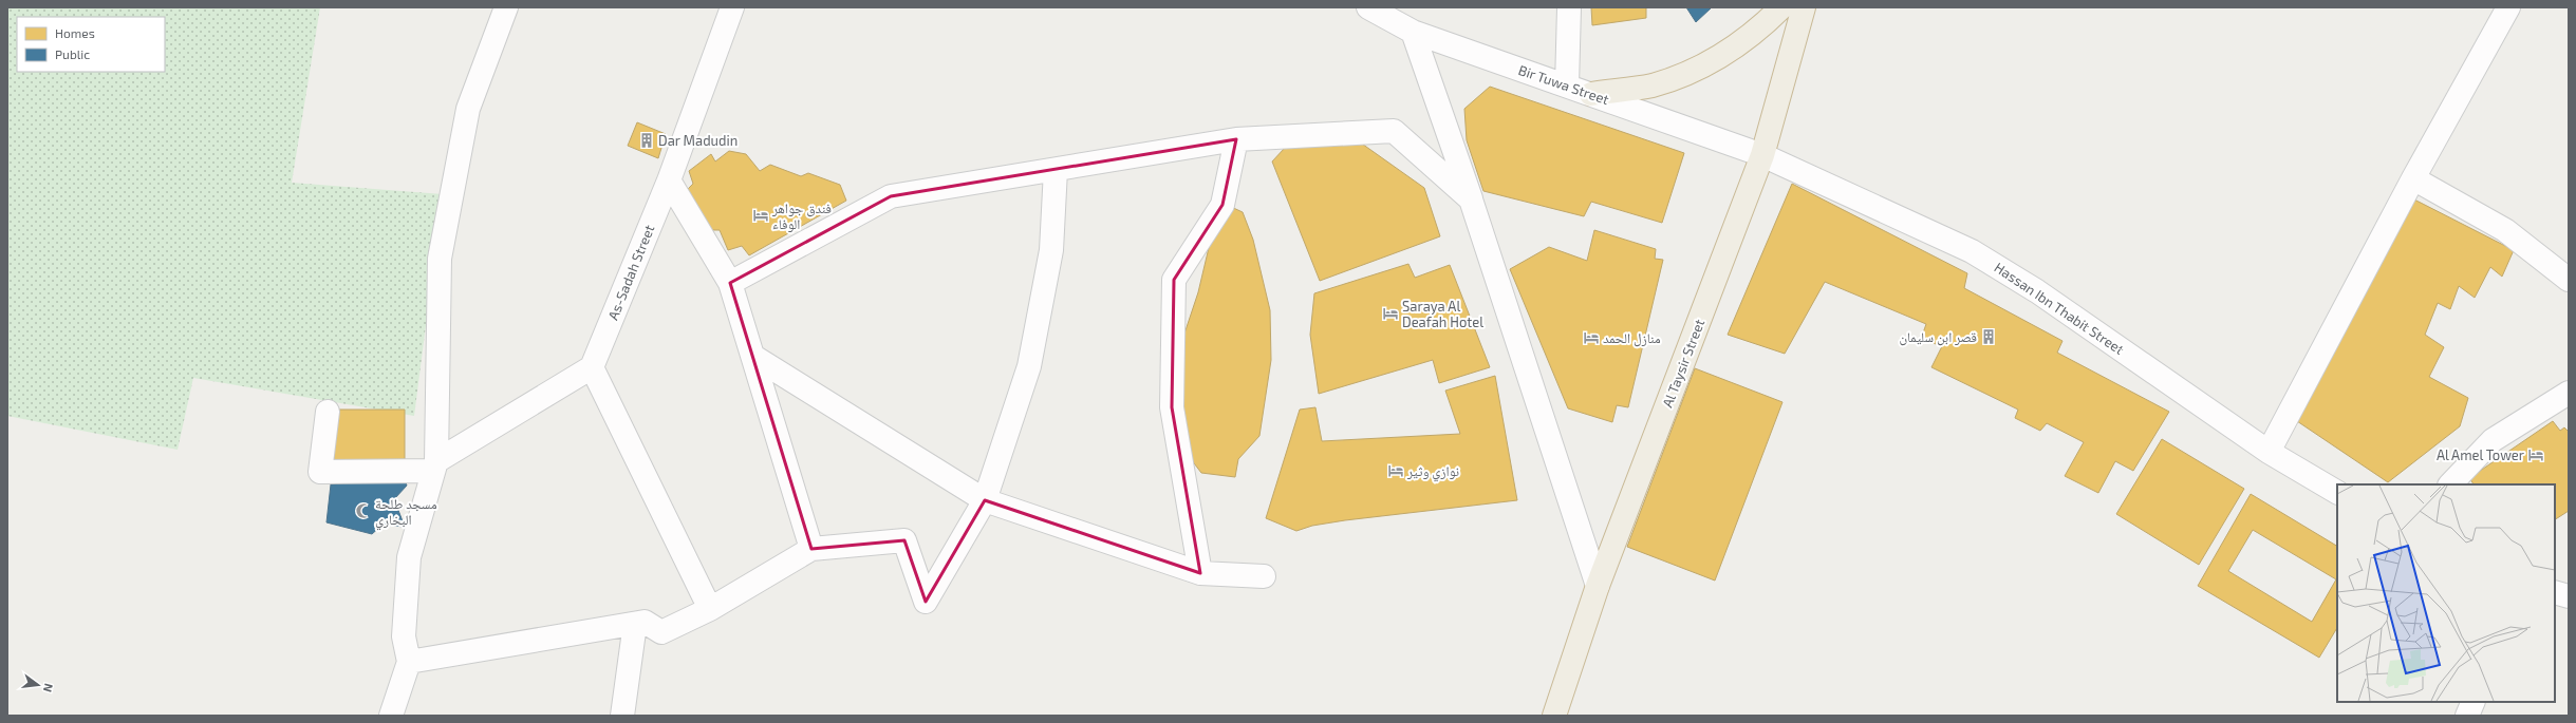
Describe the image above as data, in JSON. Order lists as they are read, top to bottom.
{
  "streets": {
    "highway": ["Al Taysir Street"],
    "street": ["Bir Tuwa Street", "As-Sadah Street", "Hassan Ibn Thabit Street"]
  },
  "crossings": [
    ["Bir Tuwa Street", "Hassan Ibn Thabit Street"],
    ["Bir Tuwa Street", "Al Taysir Street"],
    ["Hassan Ibn Thabit Street", "Al Taysir Street"]
  ],
  "places": {
    "building": ["Dar Madudin", "قصر ابن سليمان"],
    "hotel": [
      "فندق جواهر الوفاء",
      "Saraya Al Deafah Hotel",
      "منازل الحمد",
      "Al Amel Tower",
      "نوازي وثير"
    ],
    "mosque": ["مسجد طلحة البخاري"]
  },
  "legend": ["Homes", "Public"],
  "north": "right"
}
